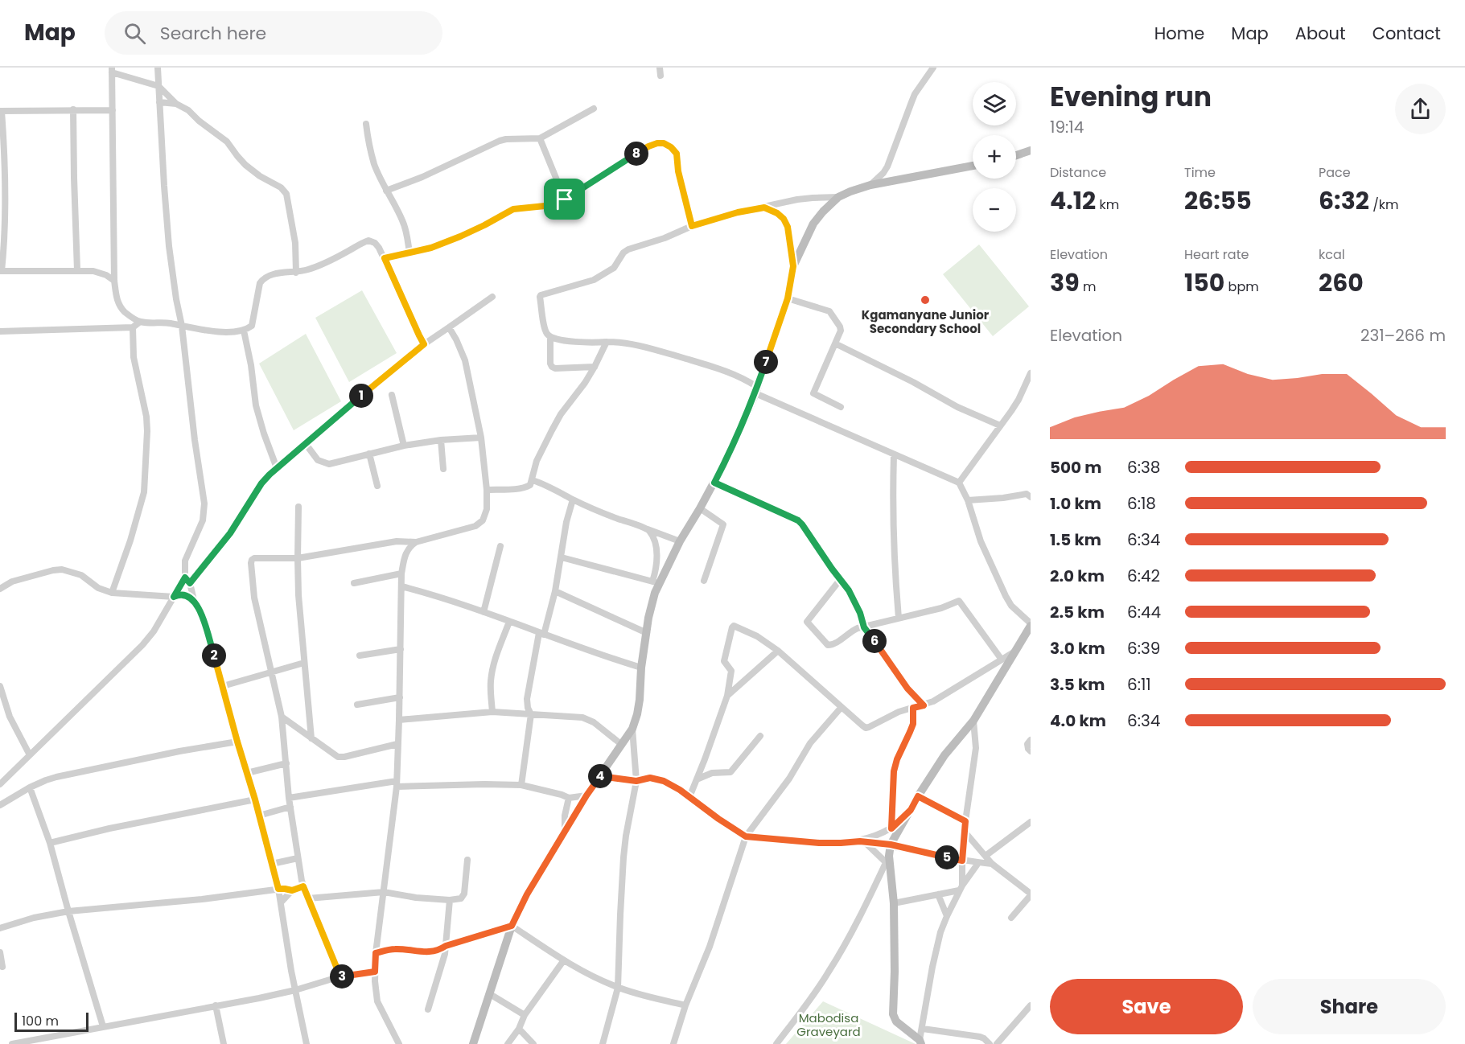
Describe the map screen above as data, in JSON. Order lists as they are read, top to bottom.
{
  "parks": ["Mabodisa Graveyard"],
  "places": ["Kgamanyane Junior Secondary School"],
  "scale_bar": "100 m",
  "page": {
    "header": "Map",
    "search": "Search here",
    "nav": [
      "Home",
      "Map",
      "About",
      "Contact"
    ],
    "heading": ["Evening run", "19:14"],
    "map_buttons": ["+", "−"],
    "pins": [
      "8",
      "7",
      "1",
      "6",
      "2",
      "4",
      "5",
      "3"
    ],
    "stats": [
      ["Distance", "4.12 km"],
      ["Time", "26:55"],
      ["Pace", "6:32 /km"],
      ["Elevation", "39 m"],
      ["Heart rate", "150 bpm"],
      ["kcal", "260"]
    ],
    "chart": ["Elevation", "231–266 m"],
    "list": [
      {
        "name": "500 m",
        "note": "6:38"
      },
      {
        "name": "1.0 km",
        "note": "6:18"
      },
      {
        "name": "1.5 km",
        "note": "6:34"
      },
      {
        "name": "2.0 km",
        "note": "6:42"
      },
      {
        "name": "2.5 km",
        "note": "6:44"
      },
      {
        "name": "3.0 km",
        "note": "6:39"
      },
      {
        "name": "3.5 km",
        "note": "6:11"
      },
      {
        "name": "4.0 km",
        "note": "6:34"
      }
    ],
    "buttons": ["Save", "Share"],
    "scale": "100 m"
  }
}
